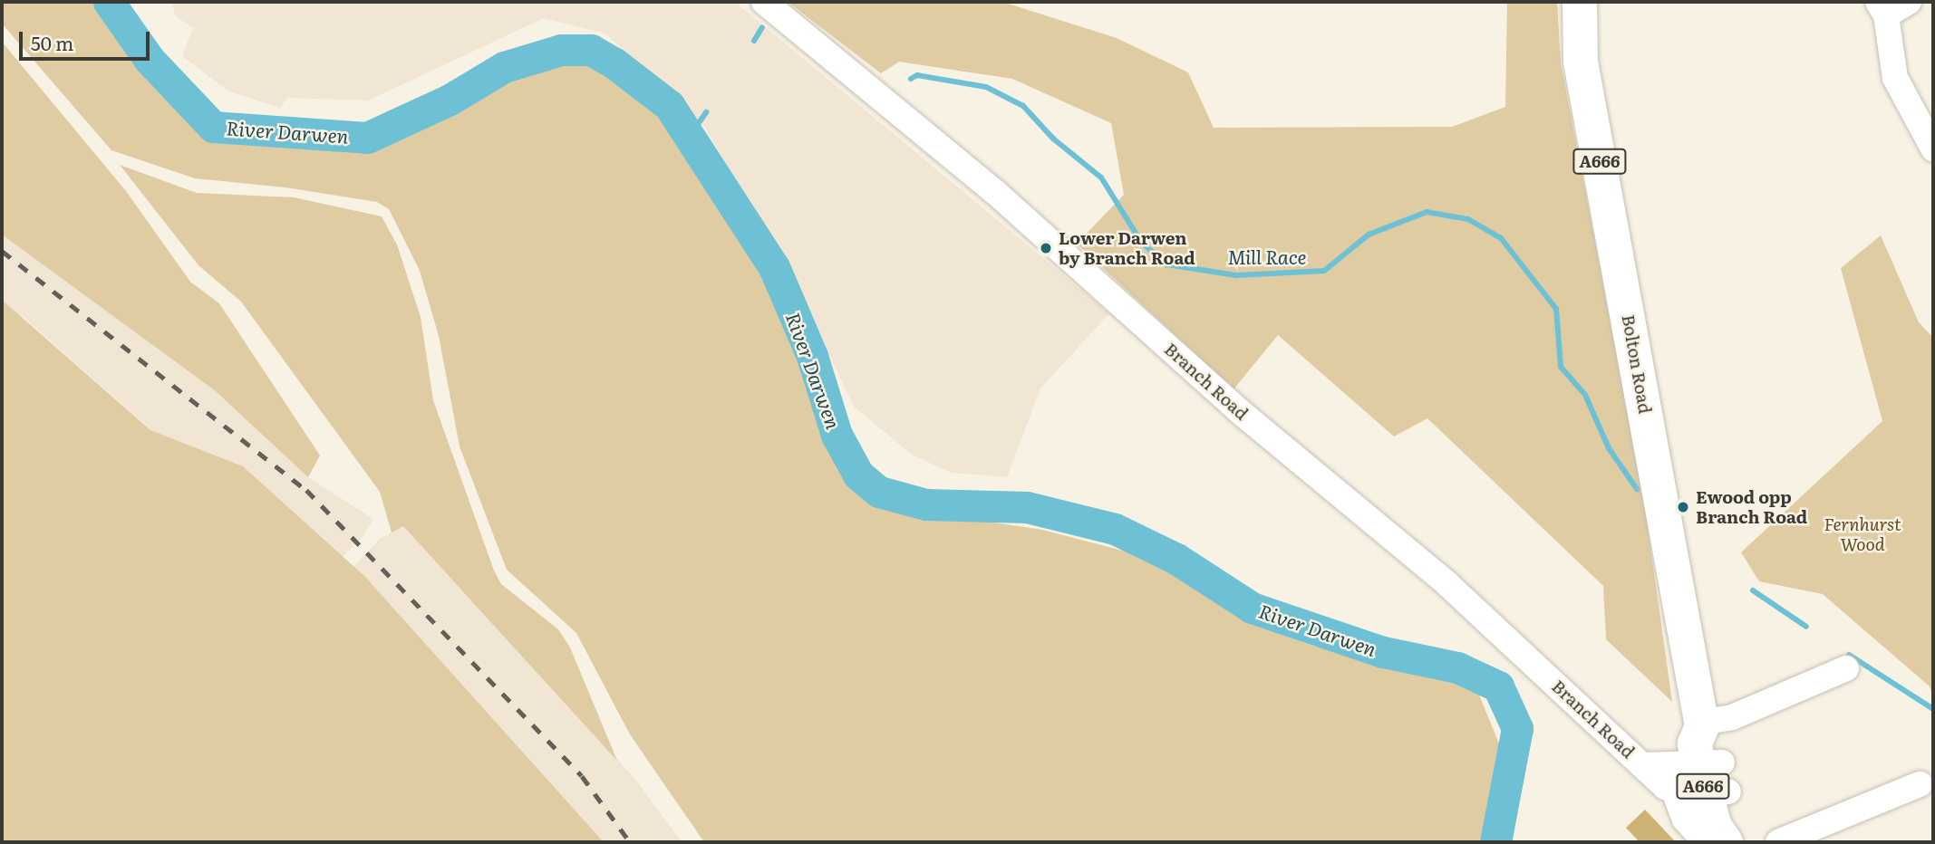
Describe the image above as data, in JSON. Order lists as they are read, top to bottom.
{
  "streets": {
    "highway": ["A666", "Bolton Road"],
    "street": ["Branch Road"]
  },
  "crossings": [
    ["Bolton Road", "Branch Road"]
  ],
  "water": ["River Darwen", "Mill Race"],
  "parks": ["Fernhurst Wood"],
  "places": ["Lower Darwen by Branch Road", "Ewood opp Branch Road"],
  "scale_bar": "50 m"
}
